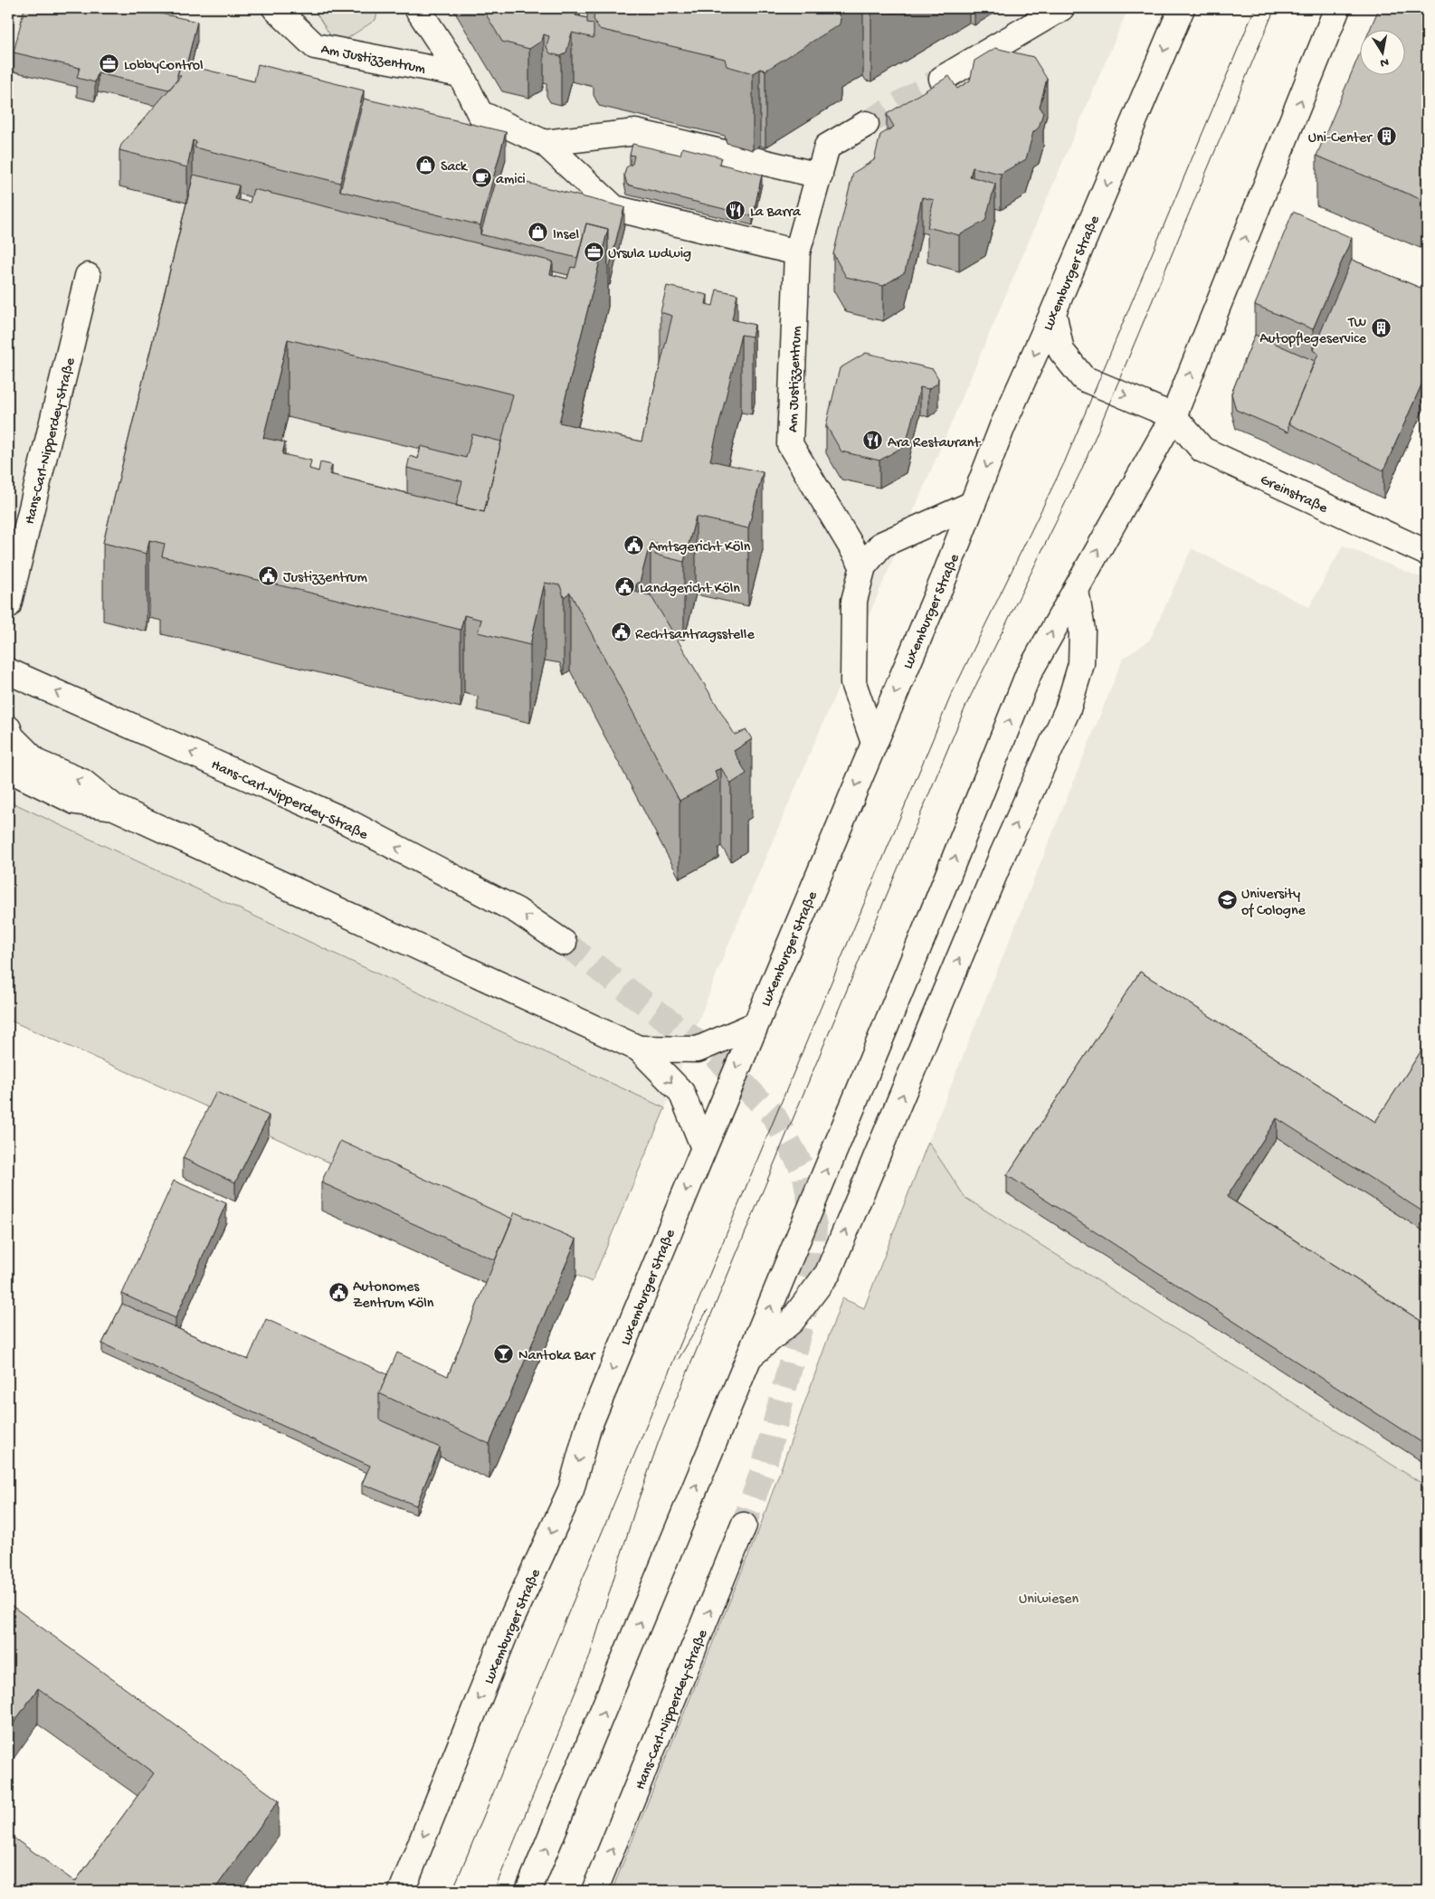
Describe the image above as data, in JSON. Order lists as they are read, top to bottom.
{
  "streets": {
    "main road": [
      "Am Justizzentrum",
      "Luxemburger Straße",
      "Hans-Carl-Nipperdey-Straße",
      "Greinstraße"
    ]
  },
  "parks": ["Uniwiesen"],
  "places": {
    "office": ["LobbyControl", "Ursula Ludwig"],
    "building": ["Uni-Center", "TW Autopflegeservice"],
    "shop": ["Sack", "Insel"],
    "cafe": ["amici"],
    "restaurant": ["La Barra", "Ara Restaurant"],
    "public building": [
      "Amtsgericht Köln",
      "Justizzentrum",
      "Landgericht Köln",
      "Rechtsantragsstelle",
      "Autonomes Zentrum Köln"
    ],
    "school or university": ["University of Cologne"],
    "bar": ["Nantoka Bar"]
  },
  "north": "bottom"
}
